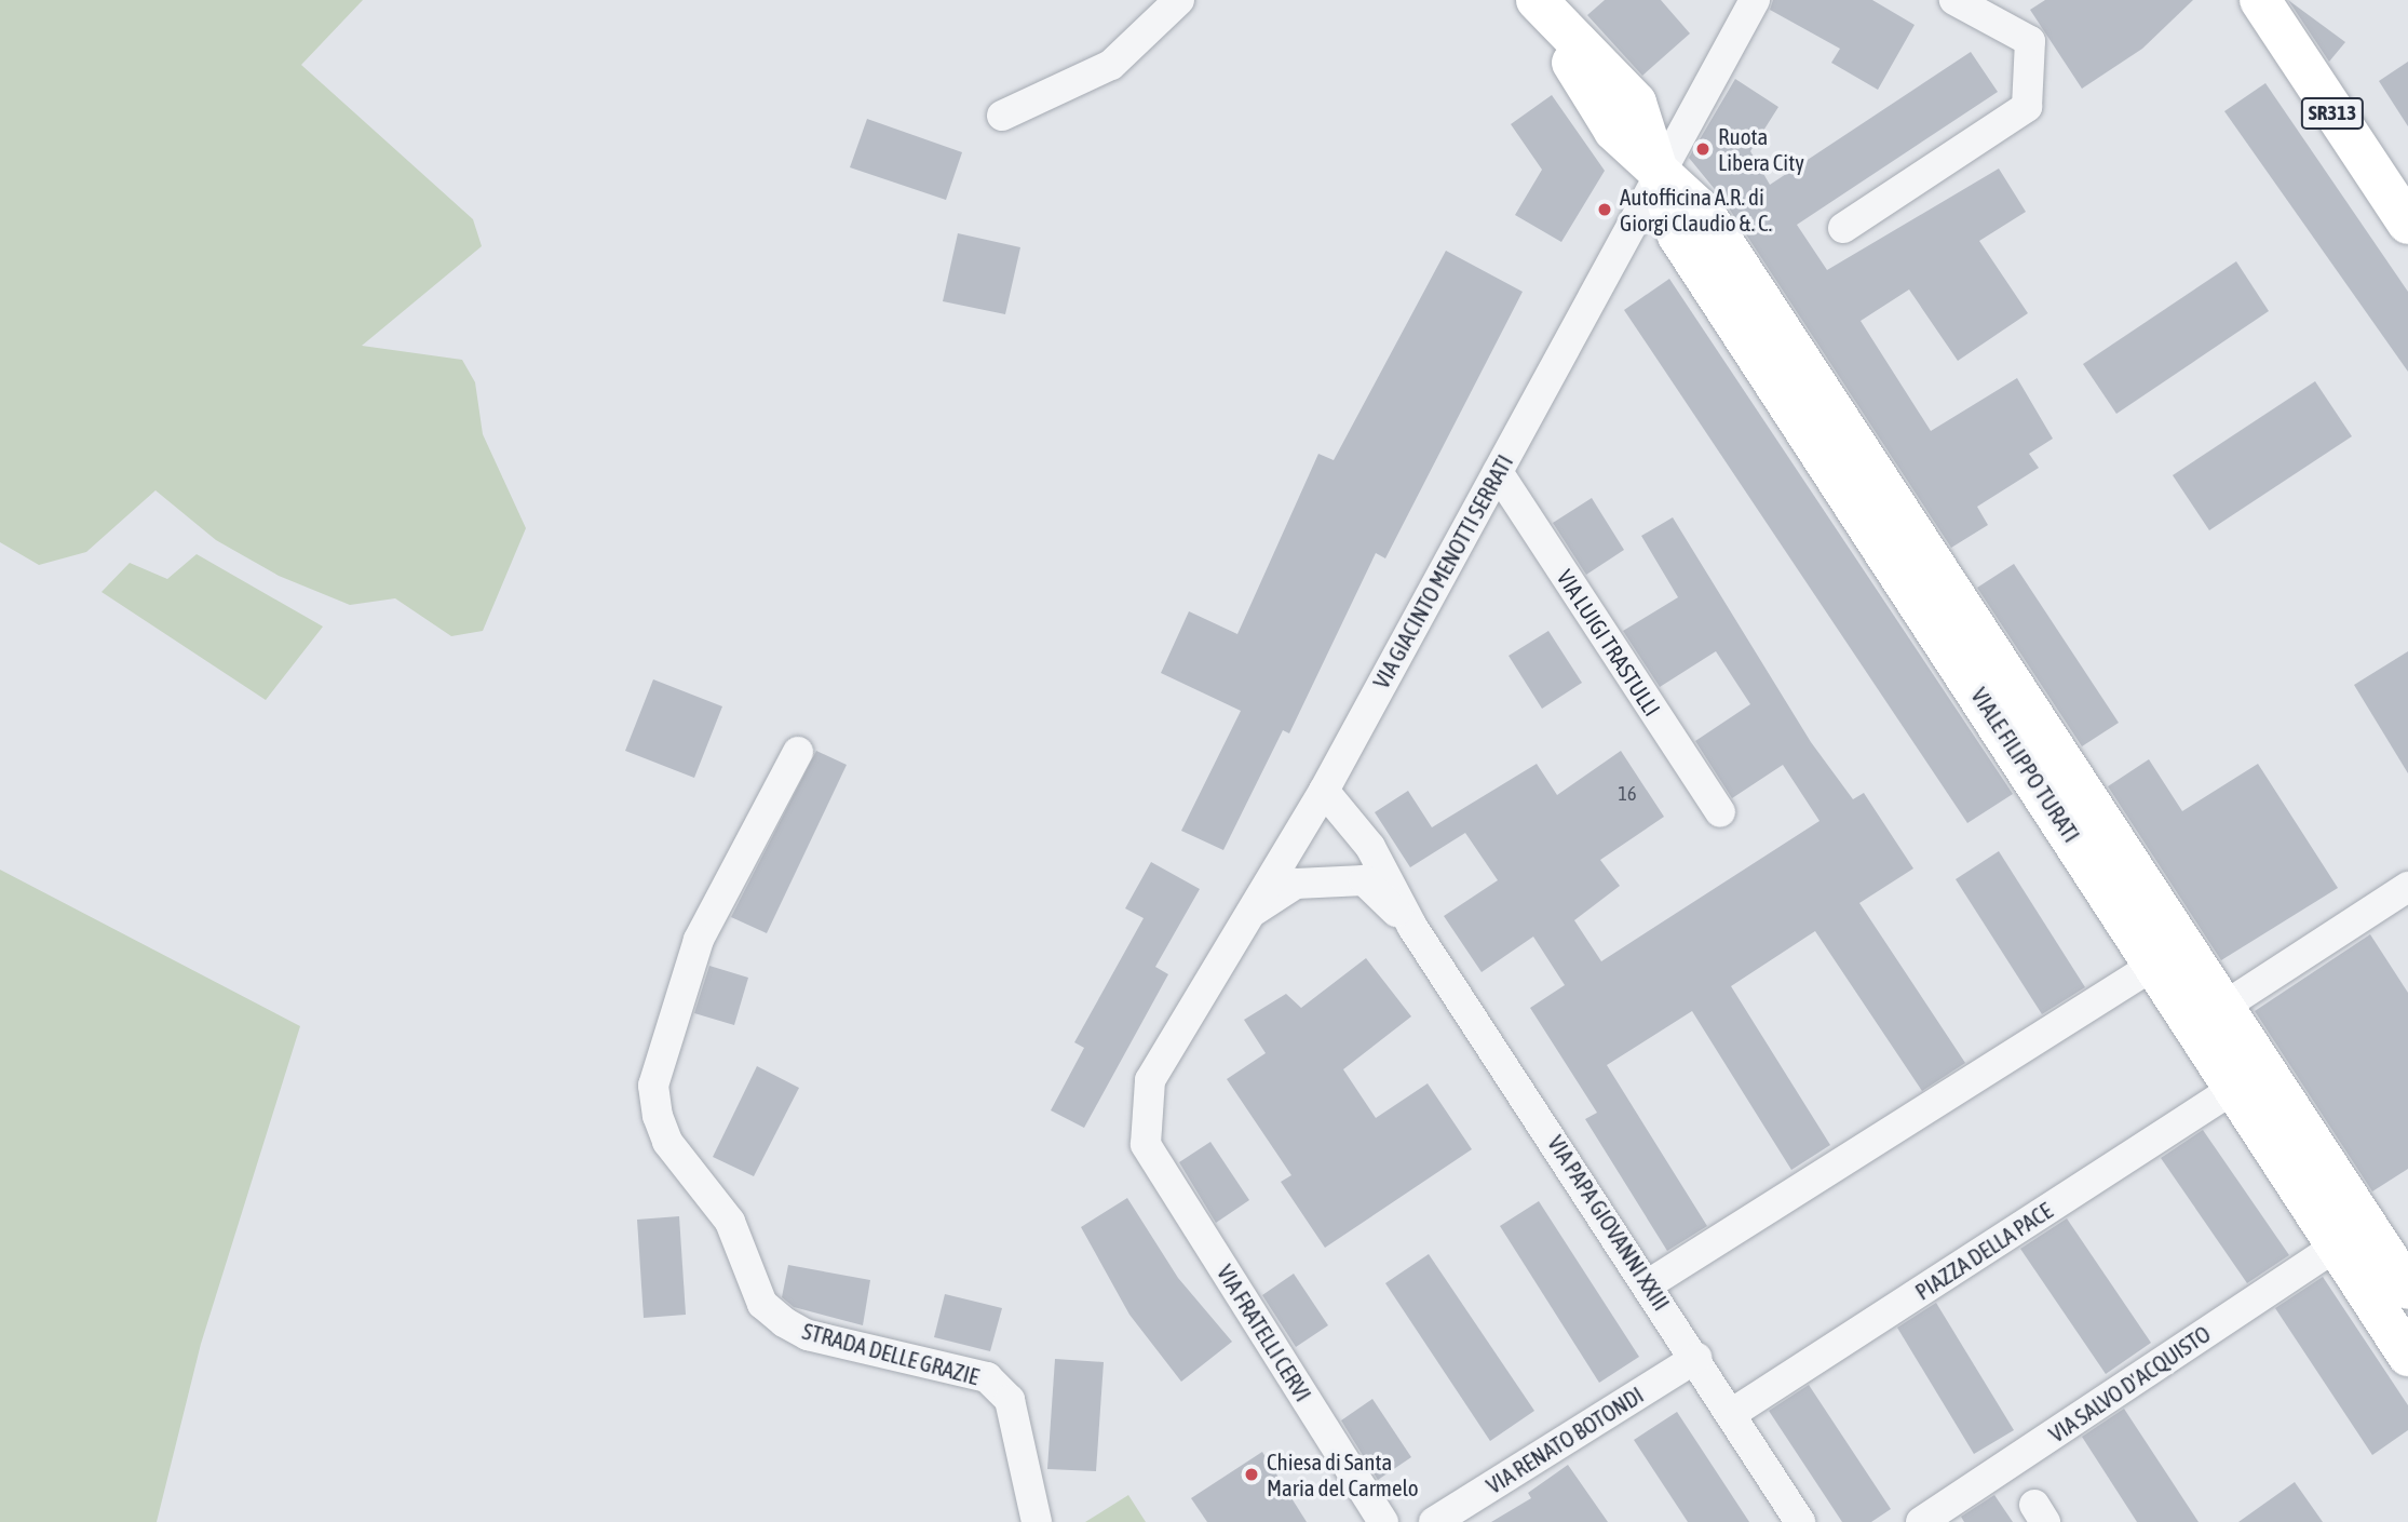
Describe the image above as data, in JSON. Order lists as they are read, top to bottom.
{
  "streets": {
    "street": [
      "SR313",
      "VIA GIACINTO MENOTTI SERRATI",
      "VIA LUIGI TRASTULLI",
      "VIALE FILIPPO TURATI",
      "VIA PAPA GIOVANNI XXIII",
      "PIAZZA DELLA PACE",
      "VIA FRATELLI CERVI",
      "STRADA DELLE GRAZIE",
      "VIA SALVO D'ACQUISTO",
      "VIA RENATO BOTONDI"
    ]
  },
  "crossings": [
    ["VIA GIACINTO MENOTTI SERRATI", "VIA LUIGI TRASTULLI"],
    ["VIA GIACINTO MENOTTI SERRATI", "VIALE FILIPPO TURATI"],
    ["VIA GIACINTO MENOTTI SERRATI", "VIA PAPA GIOVANNI XXIII"],
    ["VIA GIACINTO MENOTTI SERRATI", "VIA FRATELLI CERVI"],
    ["VIALE FILIPPO TURATI", "PIAZZA DELLA PACE"],
    ["VIALE FILIPPO TURATI", "VIA SALVO D'ACQUISTO"],
    ["VIA PAPA GIOVANNI XXIII", "PIAZZA DELLA PACE"],
    ["VIA PAPA GIOVANNI XXIII", "VIA RENATO BOTONDI"]
  ],
  "places": ["Ruota Libera City", "Autofficina A.R. di Giorgi Claudio &. C.", "Chiesa di Santa Maria del Carmelo"],
  "house_numbers": ["16"]
}
